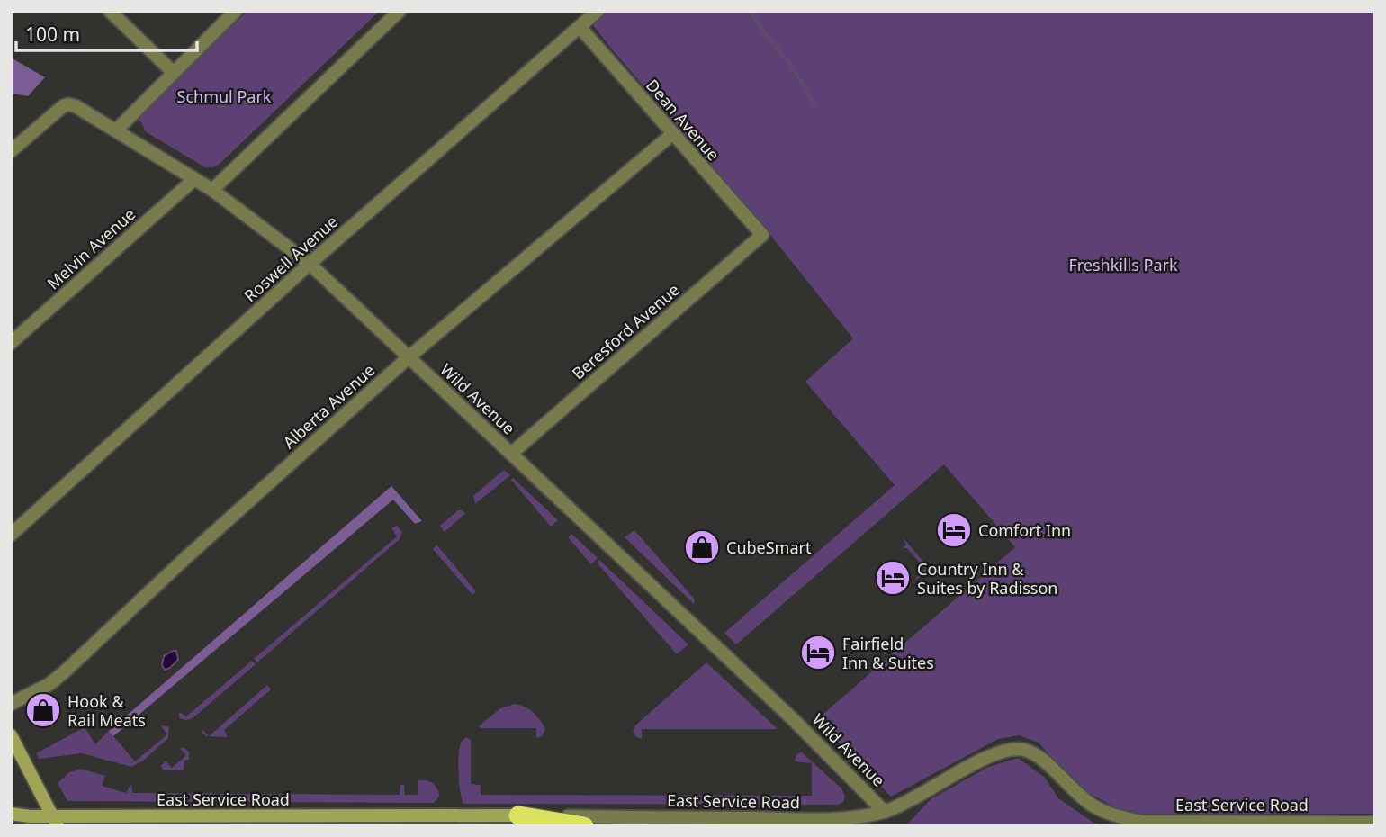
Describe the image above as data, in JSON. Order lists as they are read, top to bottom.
{
  "streets": {
    "main road": ["East Service Road"],
    "street": [
      "Dean Avenue",
      "Melvin Avenue",
      "Roswell Avenue",
      "Beresford Avenue",
      "Wild Avenue",
      "Alberta Avenue"
    ]
  },
  "crossings": [
    ["Dean Avenue", "Roswell Avenue"],
    ["Dean Avenue", "Beresford Avenue"],
    ["Dean Avenue", "Alberta Avenue"],
    ["Melvin Avenue", "Wild Avenue"],
    ["Roswell Avenue", "Wild Avenue"],
    ["Beresford Avenue", "Wild Avenue"],
    ["Wild Avenue", "Alberta Avenue"],
    ["Wild Avenue", "East Service Road"]
  ],
  "parks": ["Schmul Park", "Freshkills Park"],
  "places": {
    "hotel": ["Comfort Inn", "Country Inn & Suites by Radisson", "Fairfield Inn & Suites"],
    "shop": ["CubeSmart", "Hook & Rail Meats"]
  },
  "scale_bar": "100 m"
}
